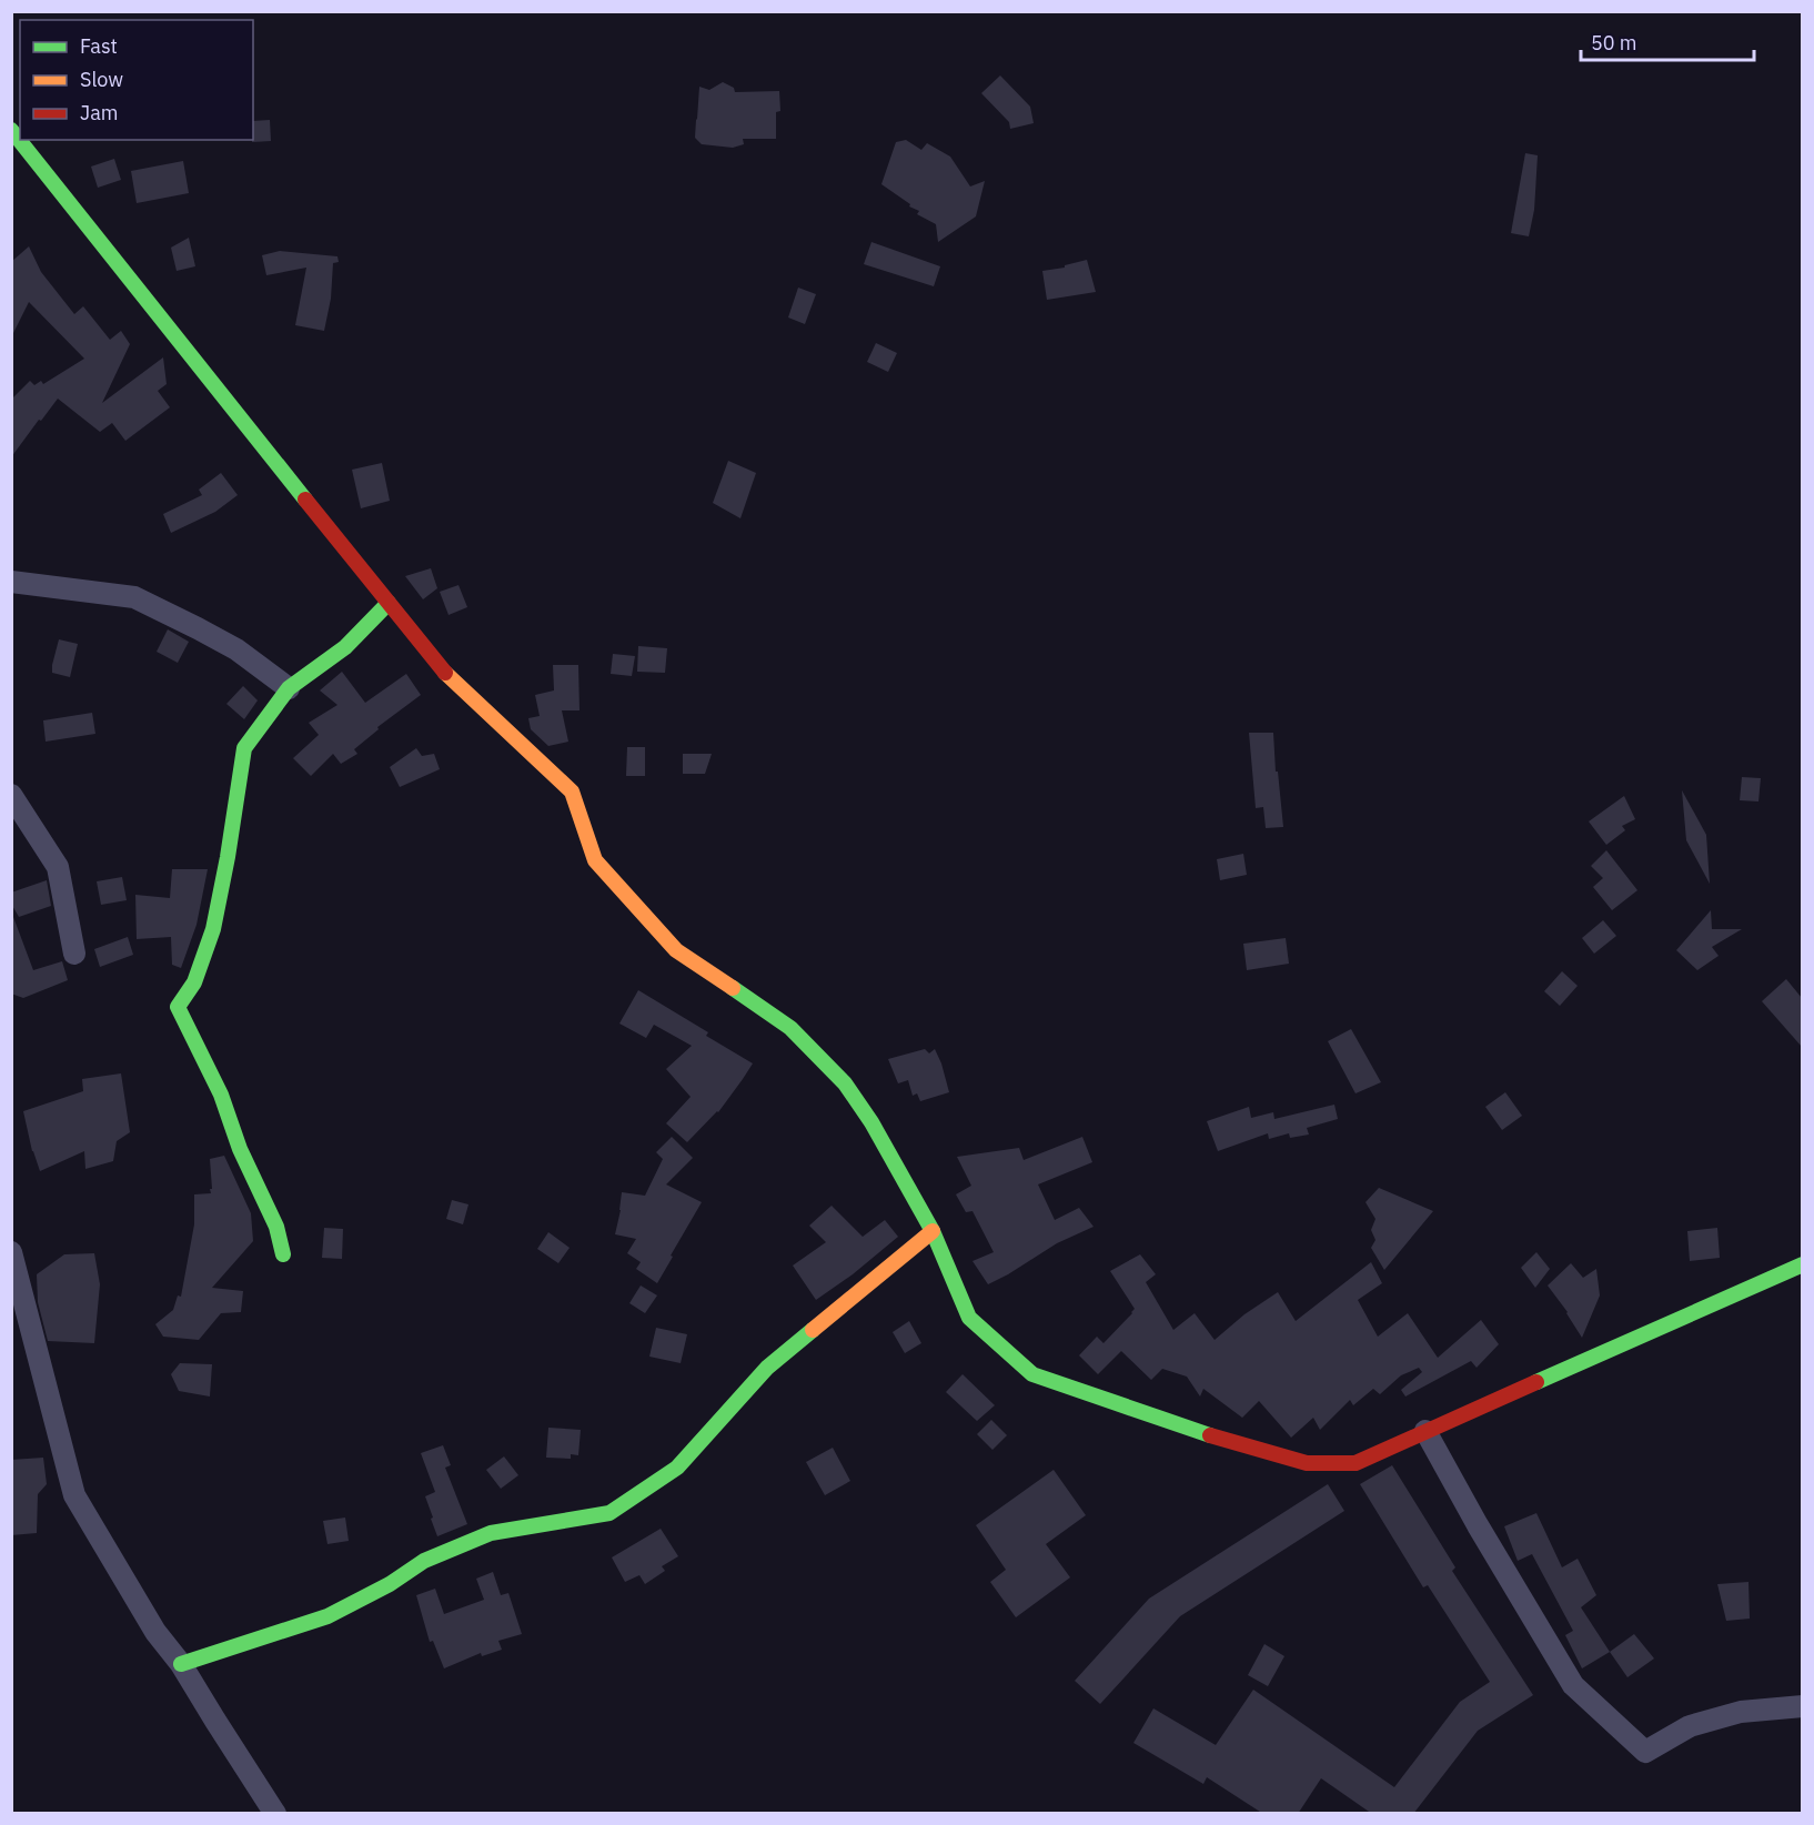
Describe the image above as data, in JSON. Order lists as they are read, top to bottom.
{
  "legend": ["Fast", "Slow", "Jam"],
  "scale_bar": "50 m"
}
